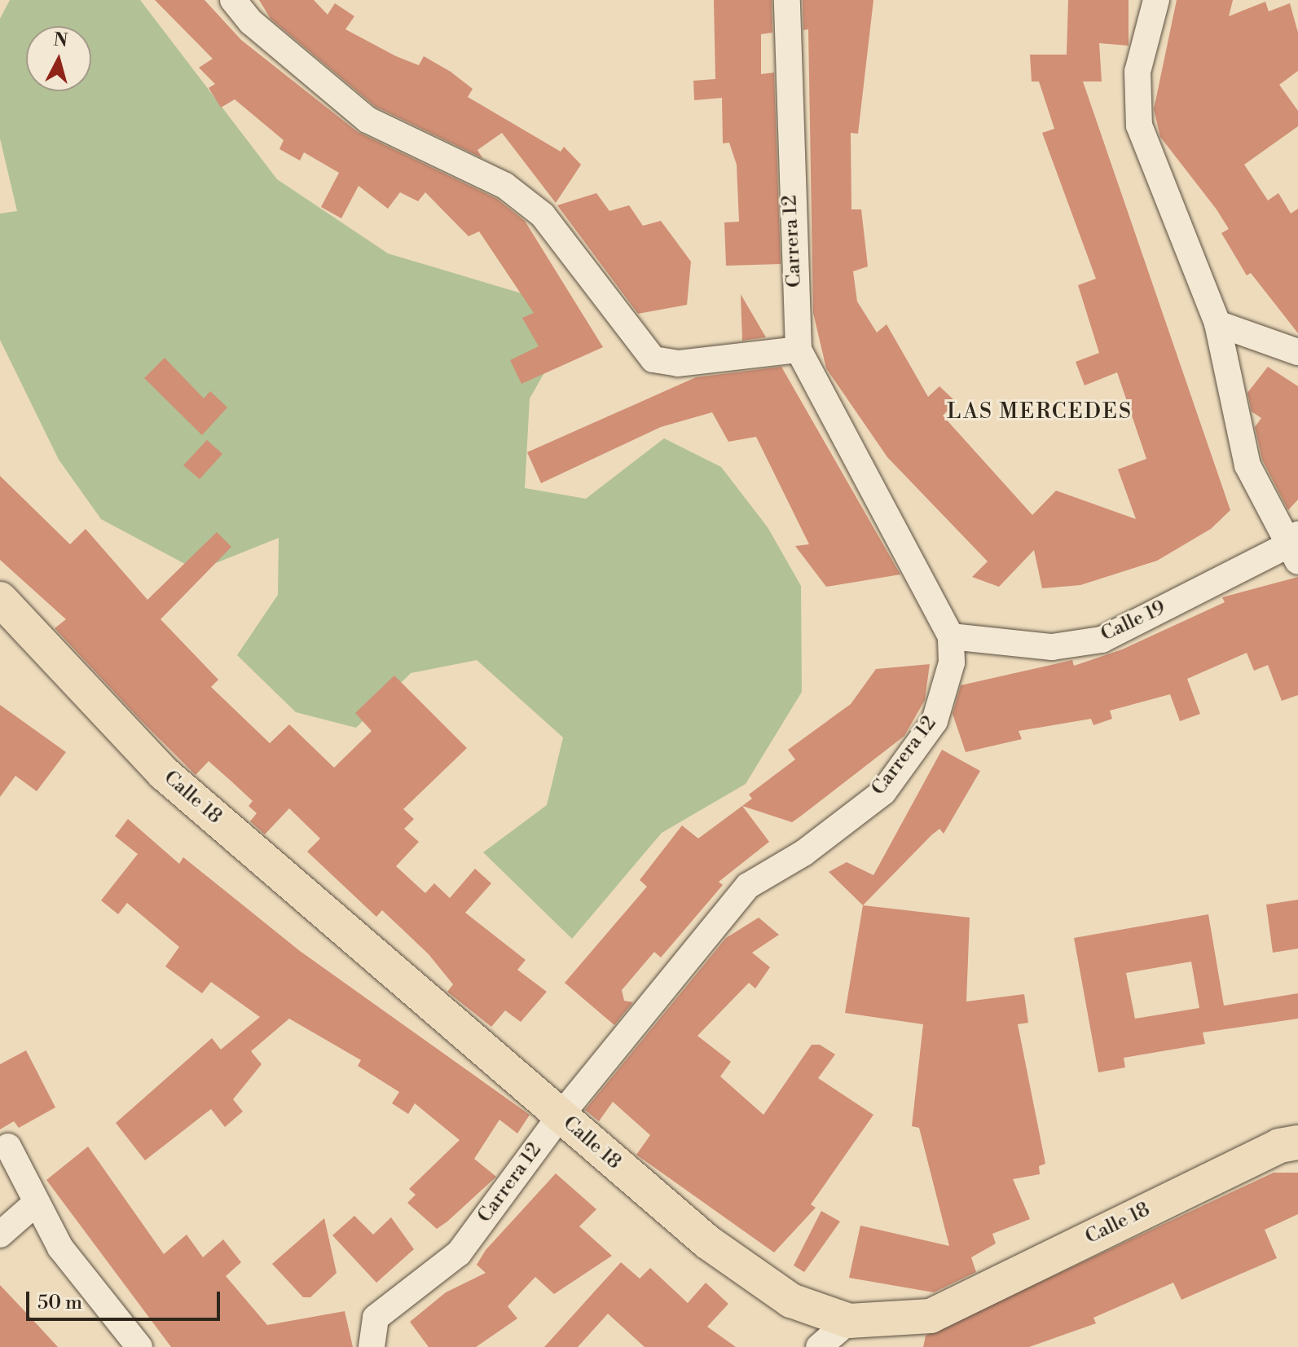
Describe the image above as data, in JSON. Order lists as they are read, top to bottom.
{
  "streets": {
    "main road": ["Calle 18"],
    "street": ["Carrera 12", "Calle 19"]
  },
  "crossings": [
    ["Carrera 12", "Calle 19"],
    ["Carrera 12", "Calle 18"]
  ],
  "districts": ["LAS MERCEDES"],
  "scale_bar": "50 m",
  "north": "top"
}
